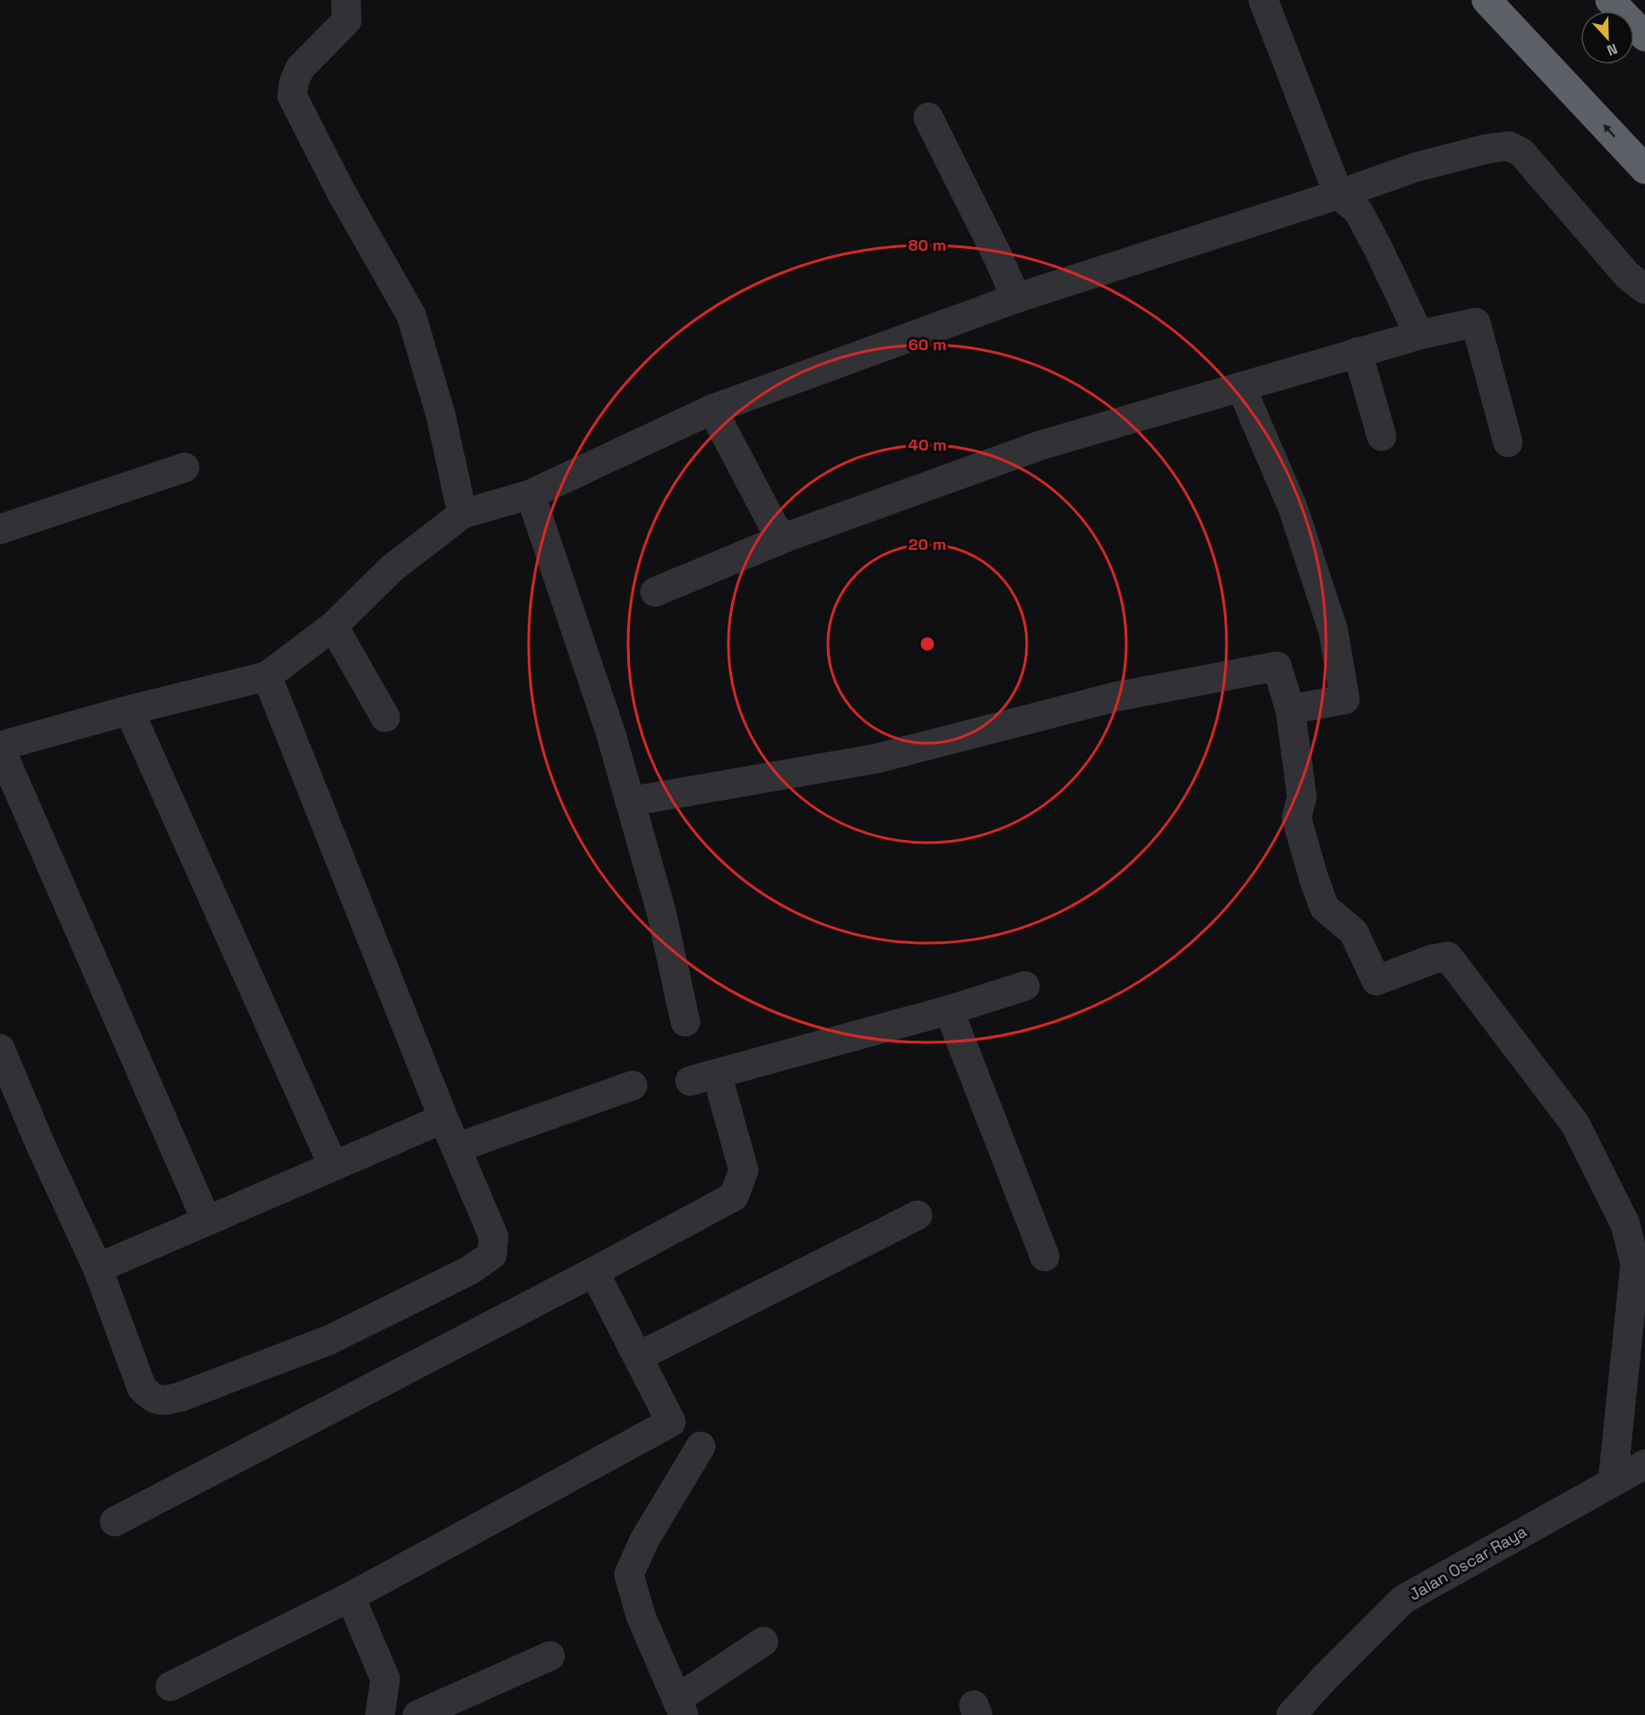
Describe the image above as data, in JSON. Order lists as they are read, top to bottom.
{
  "streets": {
    "street": ["Jalan Oscar Raya"]
  },
  "north": "bottom",
  "rings": [
    "80 m",
    "60 m",
    "40 m",
    "20 m"
  ]
}
